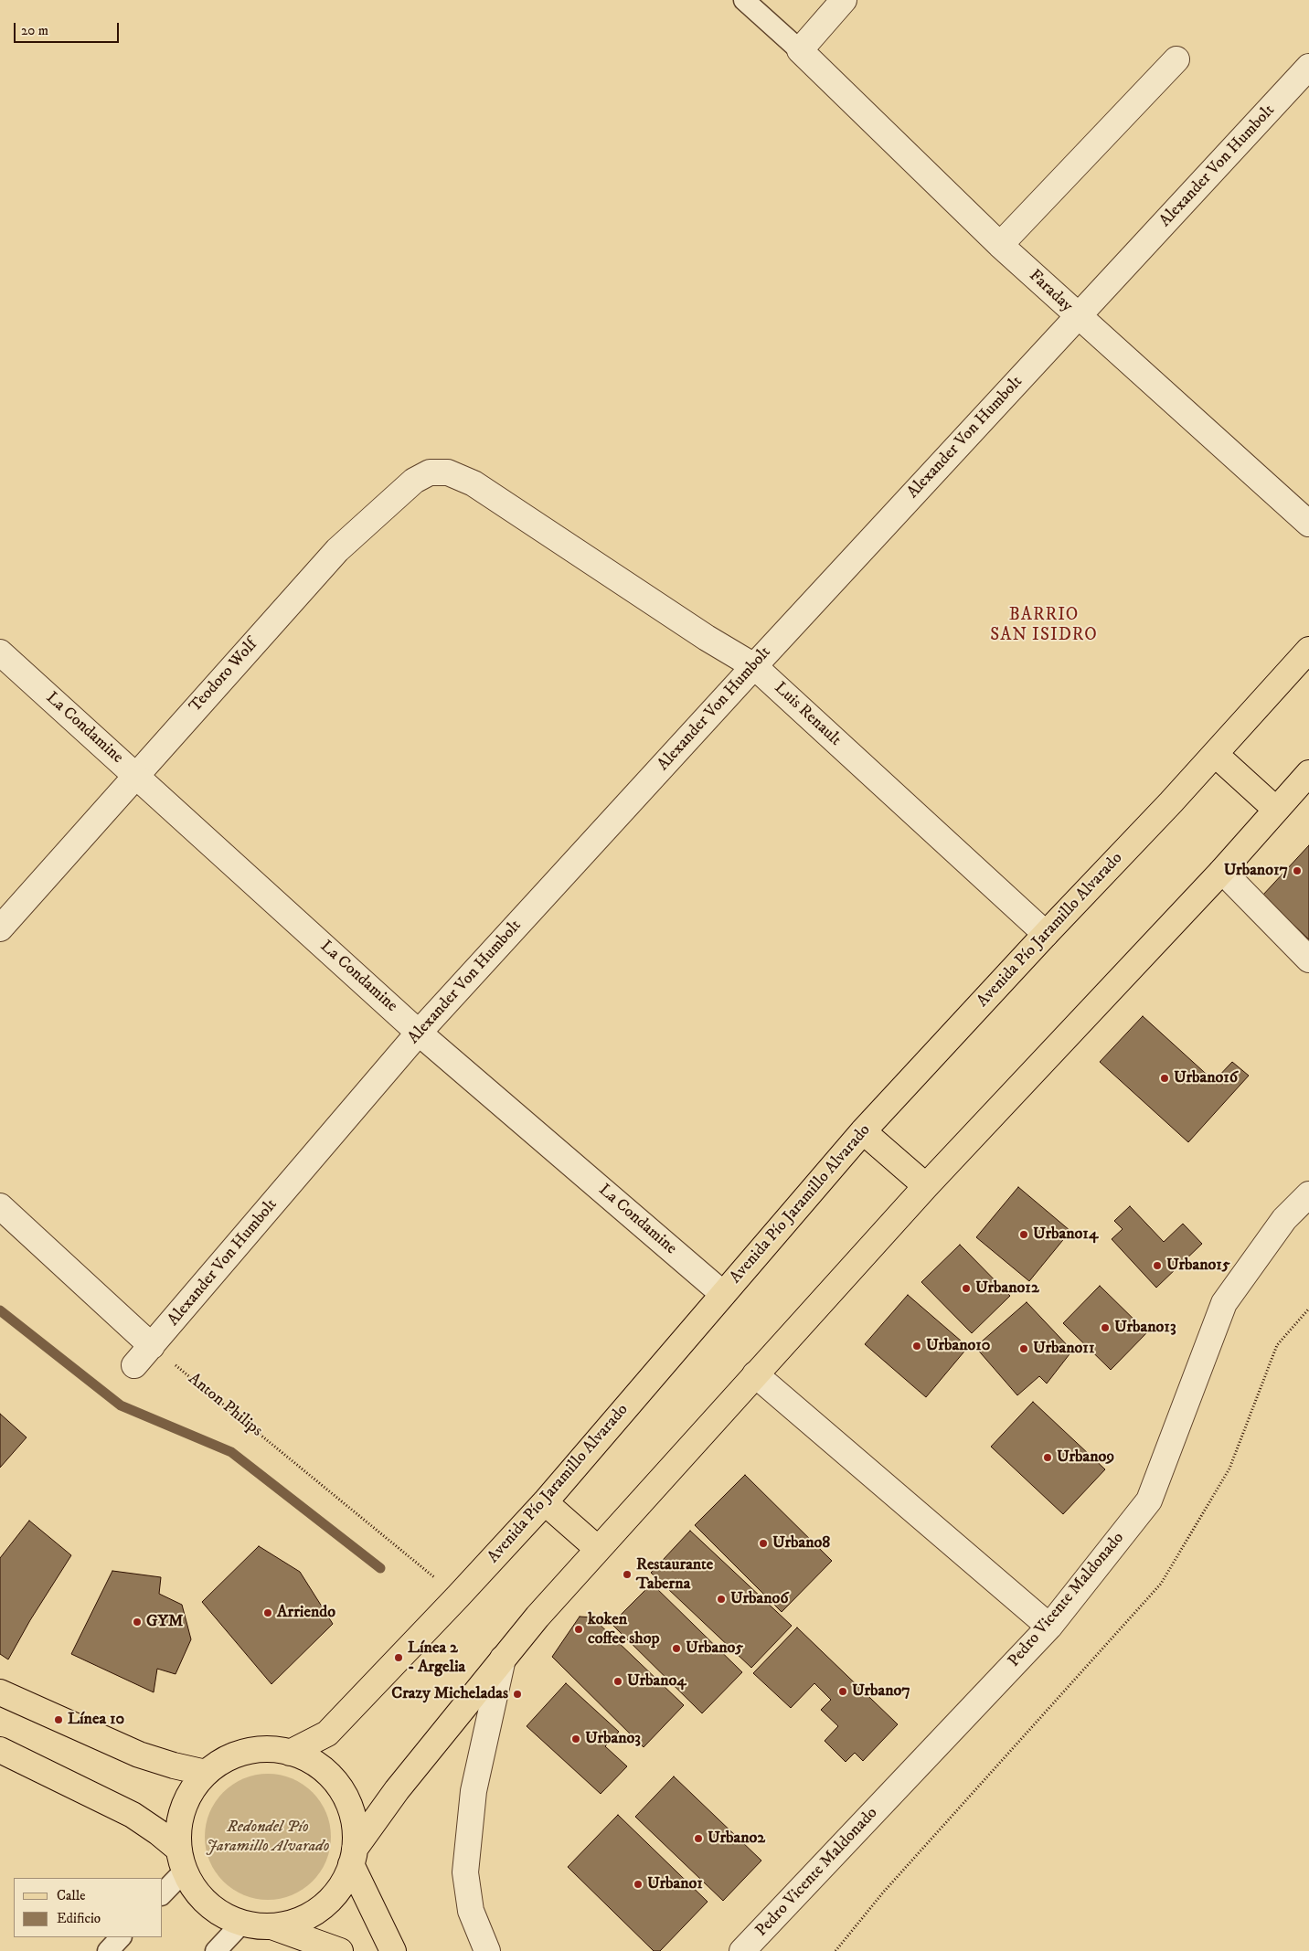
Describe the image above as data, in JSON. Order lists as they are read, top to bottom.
{
  "streets": {
    "main road": ["Avenida Pío Jaramillo Alvarado"],
    "street": [
      "Alexander Von Humbolt",
      "Faraday",
      "Teodoro Wolf",
      "Luis Renault",
      "La Condamine",
      "Pedro Vicente Maldonado"
    ],
    "path": ["Anton Philips"]
  },
  "crossings": [
    ["Alexander Von Humbolt", "Faraday"],
    ["Alexander Von Humbolt", "Luis Renault"],
    ["Alexander Von Humbolt", "La Condamine"],
    ["Alexander Von Humbolt", "Anton Philips"],
    ["Teodoro Wolf", "Luis Renault"],
    ["Teodoro Wolf", "La Condamine"],
    ["Luis Renault", "Avenida Pío Jaramillo Alvarado"],
    ["La Condamine", "Avenida Pío Jaramillo Alvarado"],
    ["Avenida Pío Jaramillo Alvarado", "Anton Philips"]
  ],
  "districts": ["BARRIO SAN ISIDRO"],
  "parks": ["Redondel Pío Jaramillo Alvarado"],
  "places": [
    "Urbano17",
    "Urbano16",
    "Urbano14",
    "Urbano15",
    "Urbano12",
    "Urbano13",
    "Urbano10",
    "Urbano11",
    "Urbano9",
    "Urbano8",
    "Restaurante Taberna",
    "Urbano6",
    "Arriendo",
    "GYM",
    "koken coffee shop",
    "Urbano5",
    "Línea 2 - Argelia",
    "Urbano4",
    "Urbano7",
    "Crazy Micheladas",
    "Línea 10",
    "Urbano3",
    "Urbano2",
    "Urbano1"
  ],
  "legend": ["Calle", "Edificio"],
  "scale_bar": "20 m"
}
